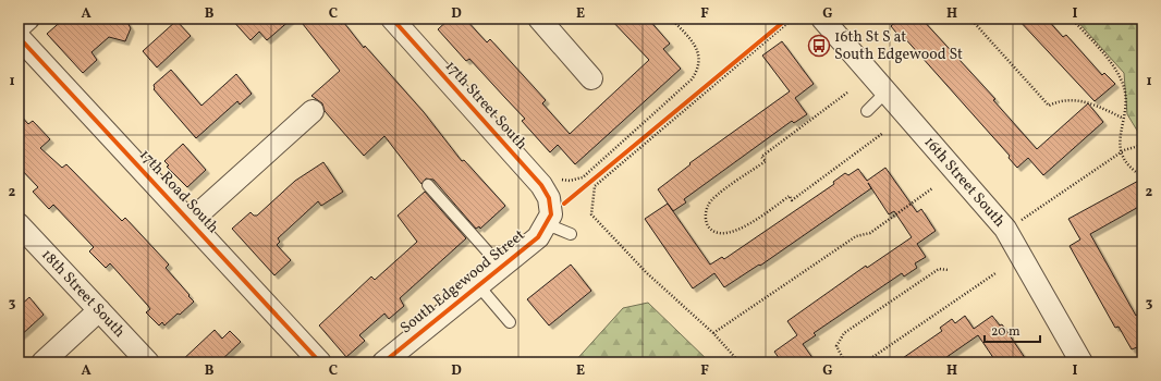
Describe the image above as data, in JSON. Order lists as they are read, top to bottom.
{
  "streets": {
    "street": [
      "17th Street South",
      "16th Street South",
      "17th Road South",
      "South Edgewood Street",
      "18th Street South"
    ]
  },
  "crossings": [
    ["17th Street South", "South Edgewood Street"]
  ],
  "places": {
    "bus stop": ["16th St S at South Edgewood St"]
  },
  "scale_bar": "20 m",
  "grid": {
    "columns": [
      "A",
      "B",
      "C",
      "D",
      "E",
      "F",
      "G",
      "H",
      "I"
    ],
    "rows": ["1", "2", "3"]
  }
}
